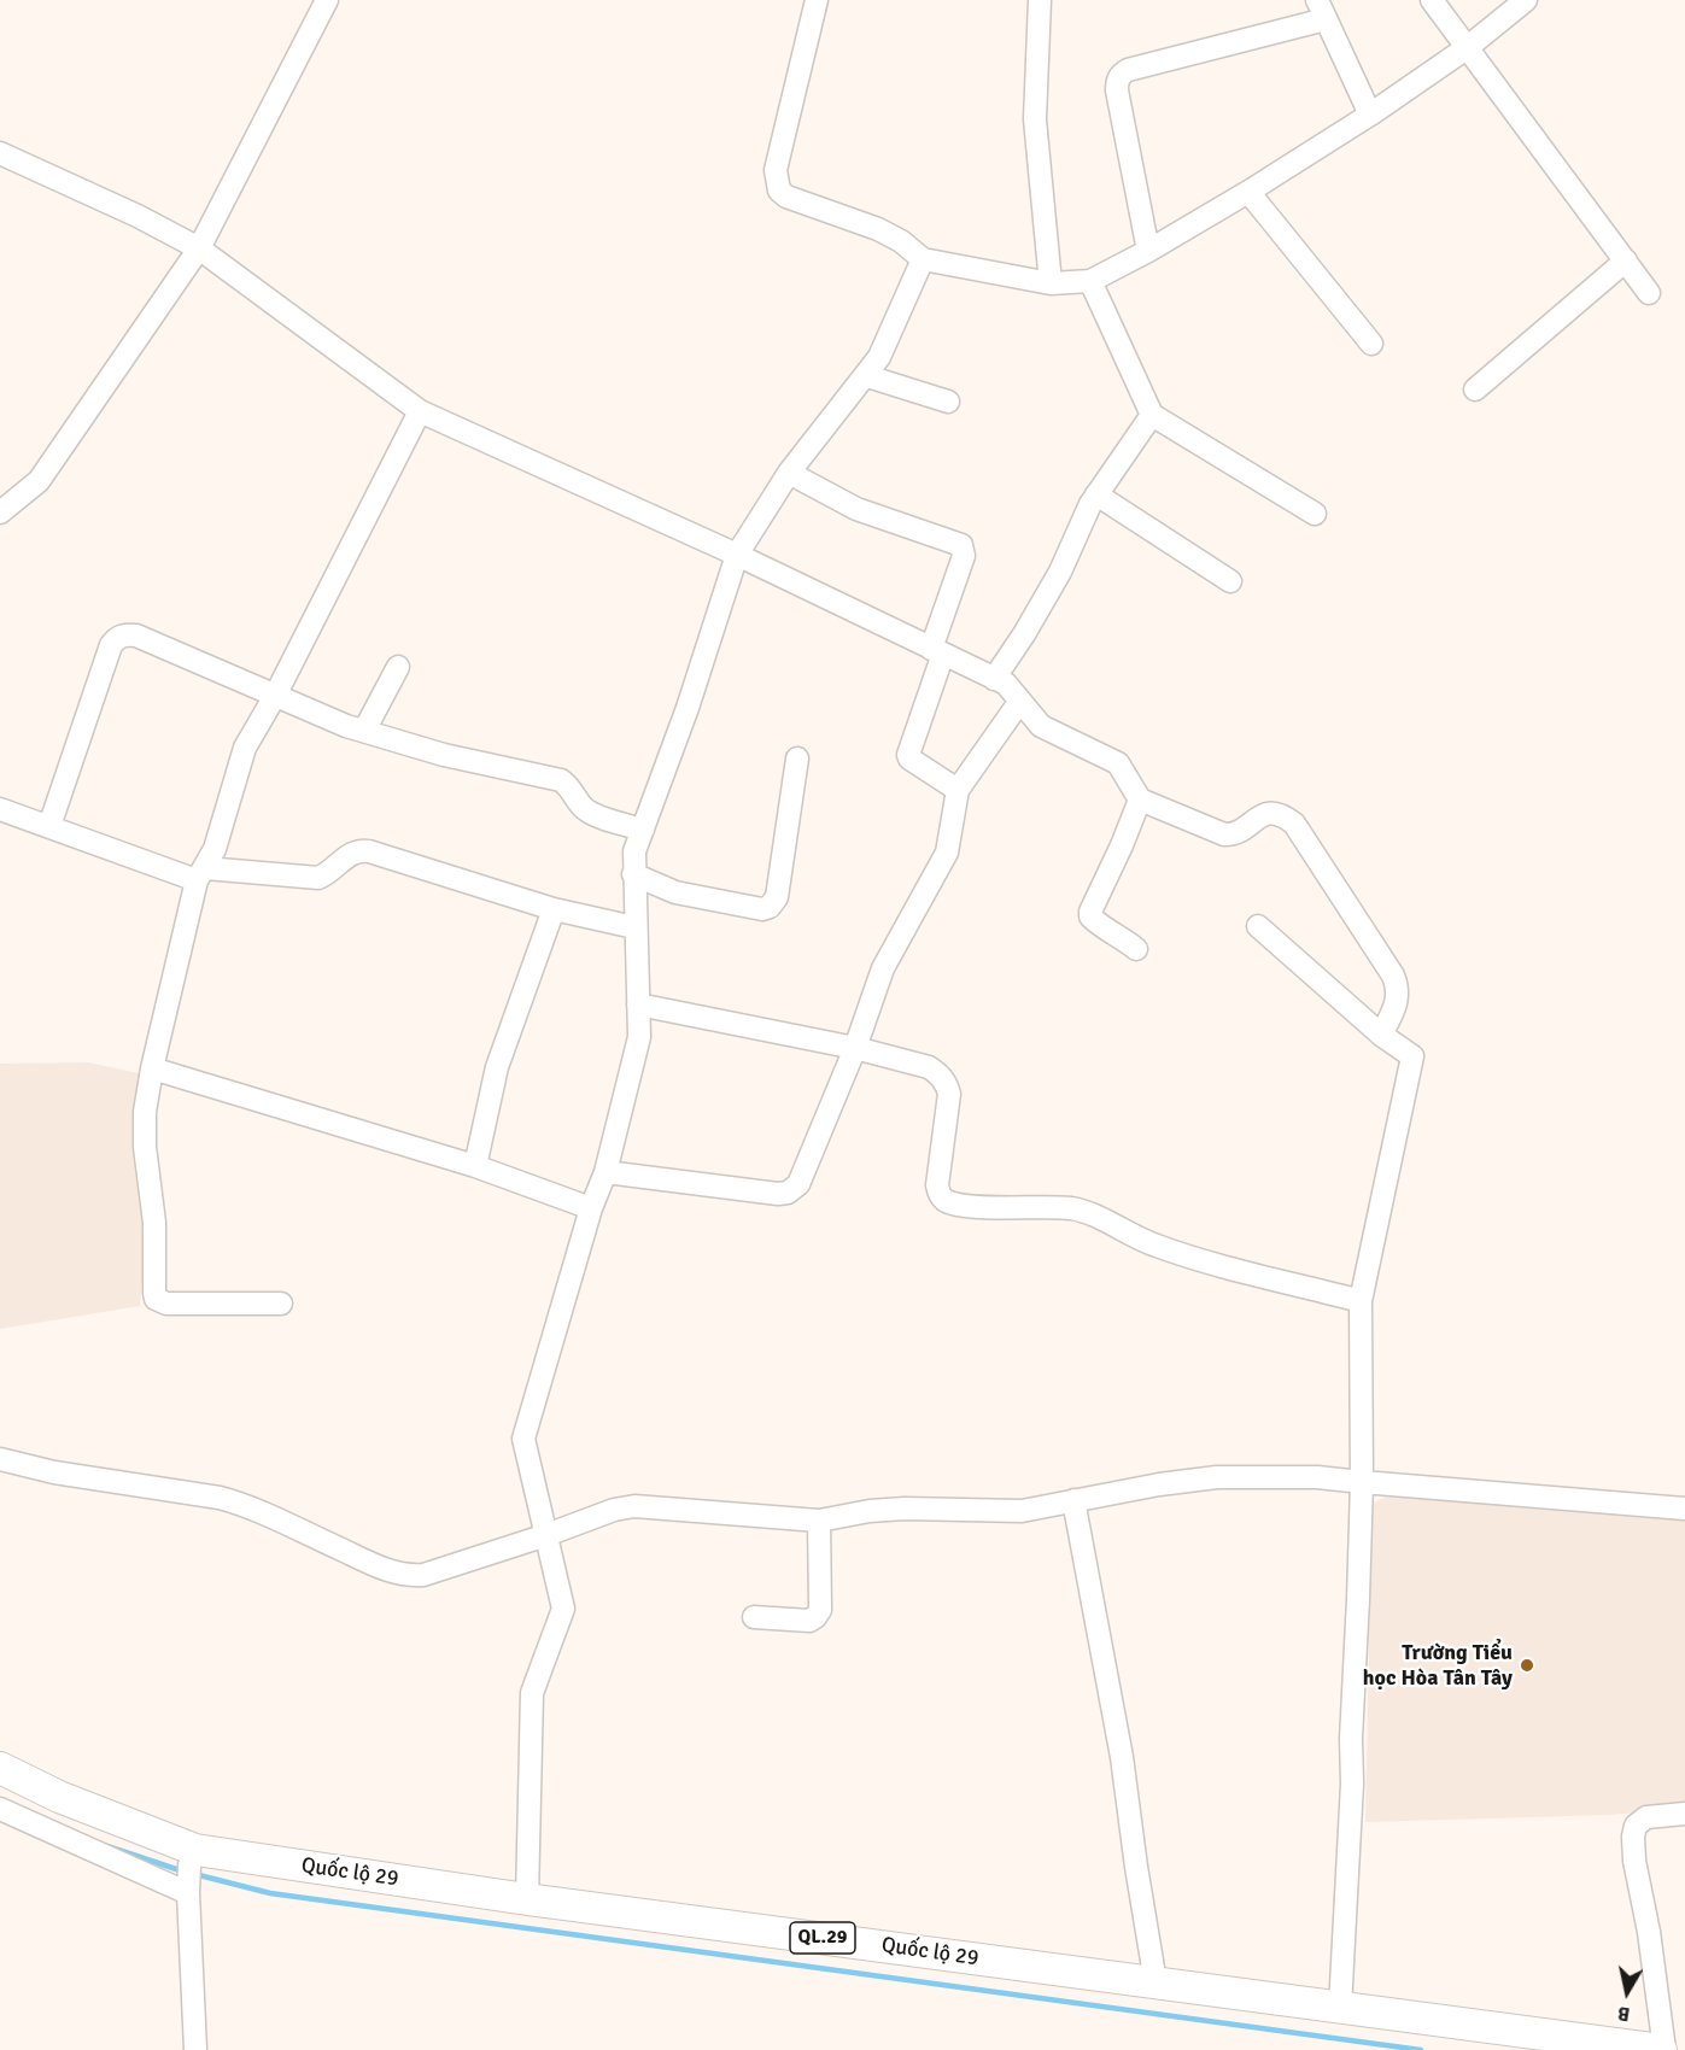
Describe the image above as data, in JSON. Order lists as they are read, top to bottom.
{
  "streets": {
    "highway": ["Quốc lộ 29", "QL.29"]
  },
  "places": ["Trường Tiểu học Hòa Tân Tây"],
  "north": "bottom"
}
